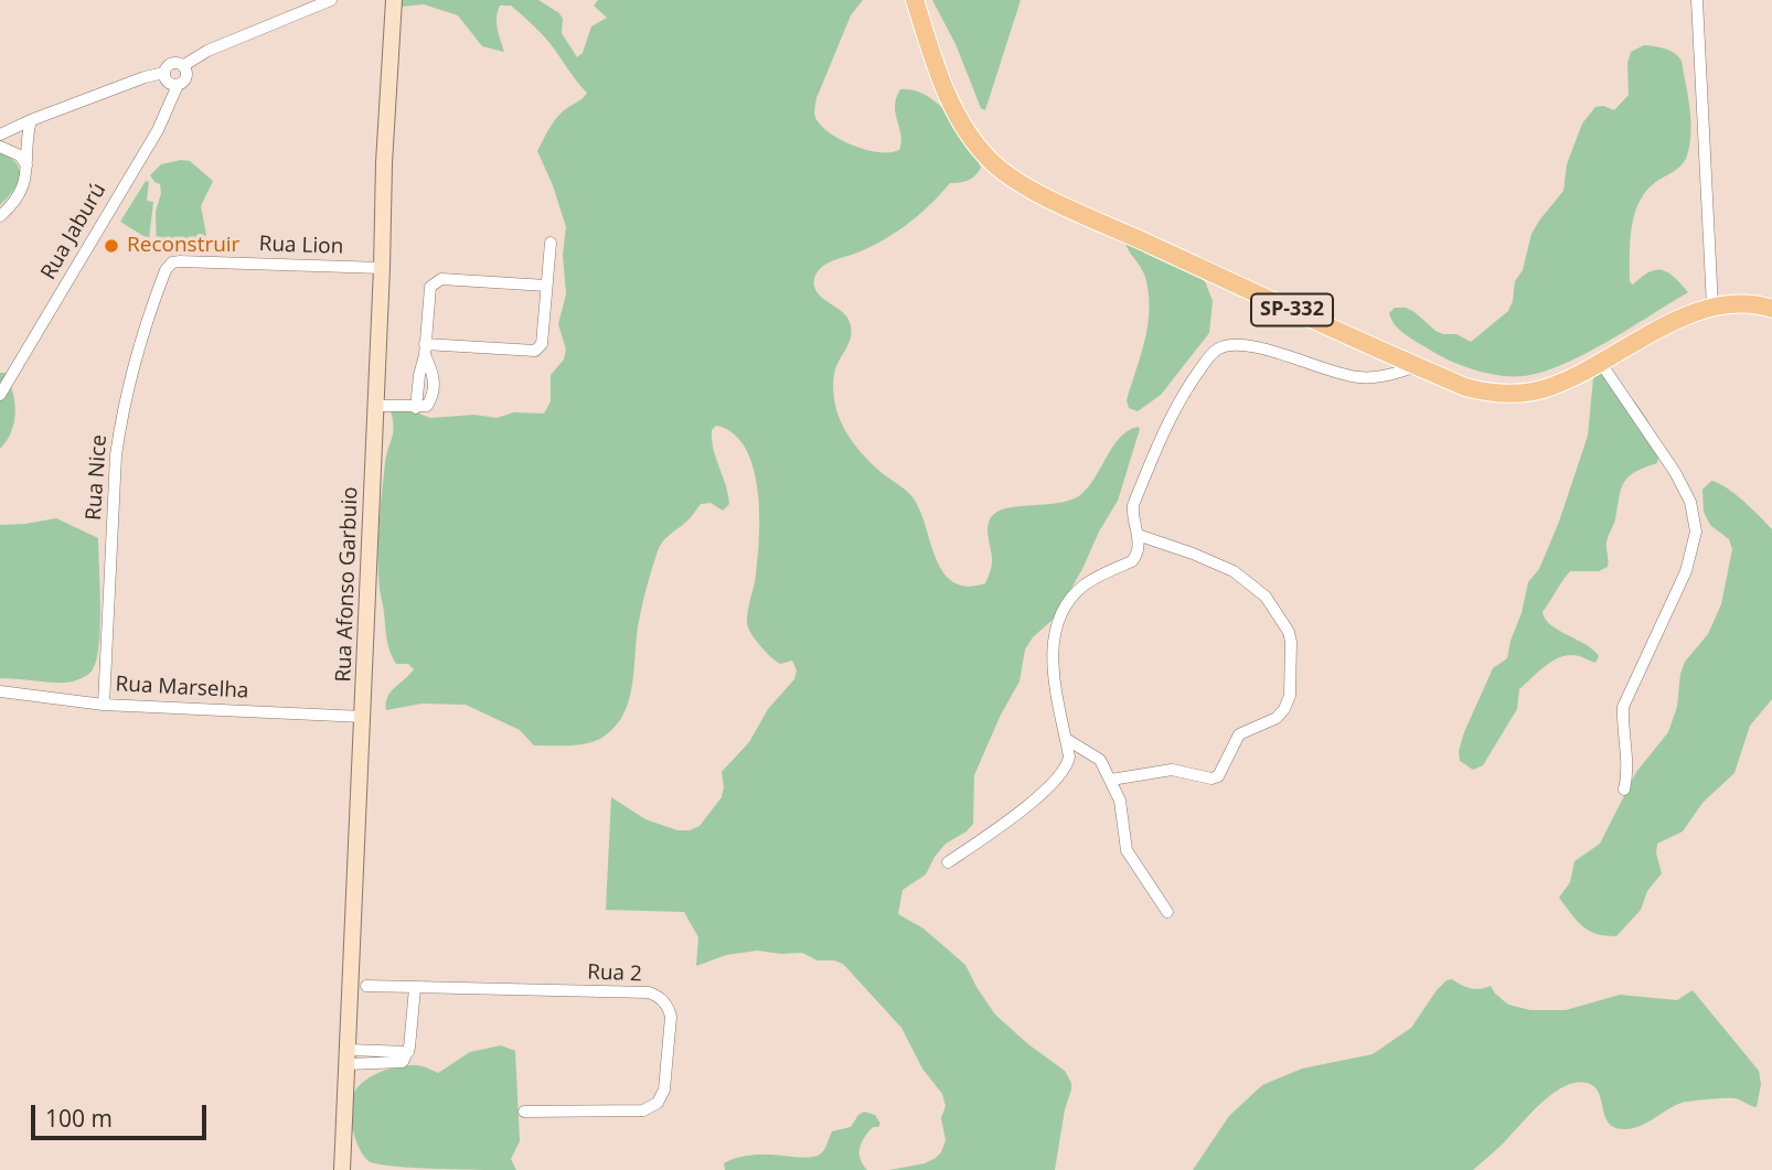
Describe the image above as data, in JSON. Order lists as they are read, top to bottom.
{
  "streets": {
    "main road": ["SP-332"],
    "street": [
      "Rua Jaburú",
      "Rua Lion",
      "Rua Nice",
      "Rua Afonso Garbuio",
      "Rua Marselha",
      "Rua 2"
    ]
  },
  "crossings": [
    ["Rua Lion", "Rua Nice"],
    ["Rua Lion", "Rua Afonso Garbuio"],
    ["Rua Nice", "Rua Marselha"],
    ["Rua Afonso Garbuio", "Rua Marselha"]
  ],
  "places": ["Reconstruir"],
  "scale_bar": "100 m"
}
